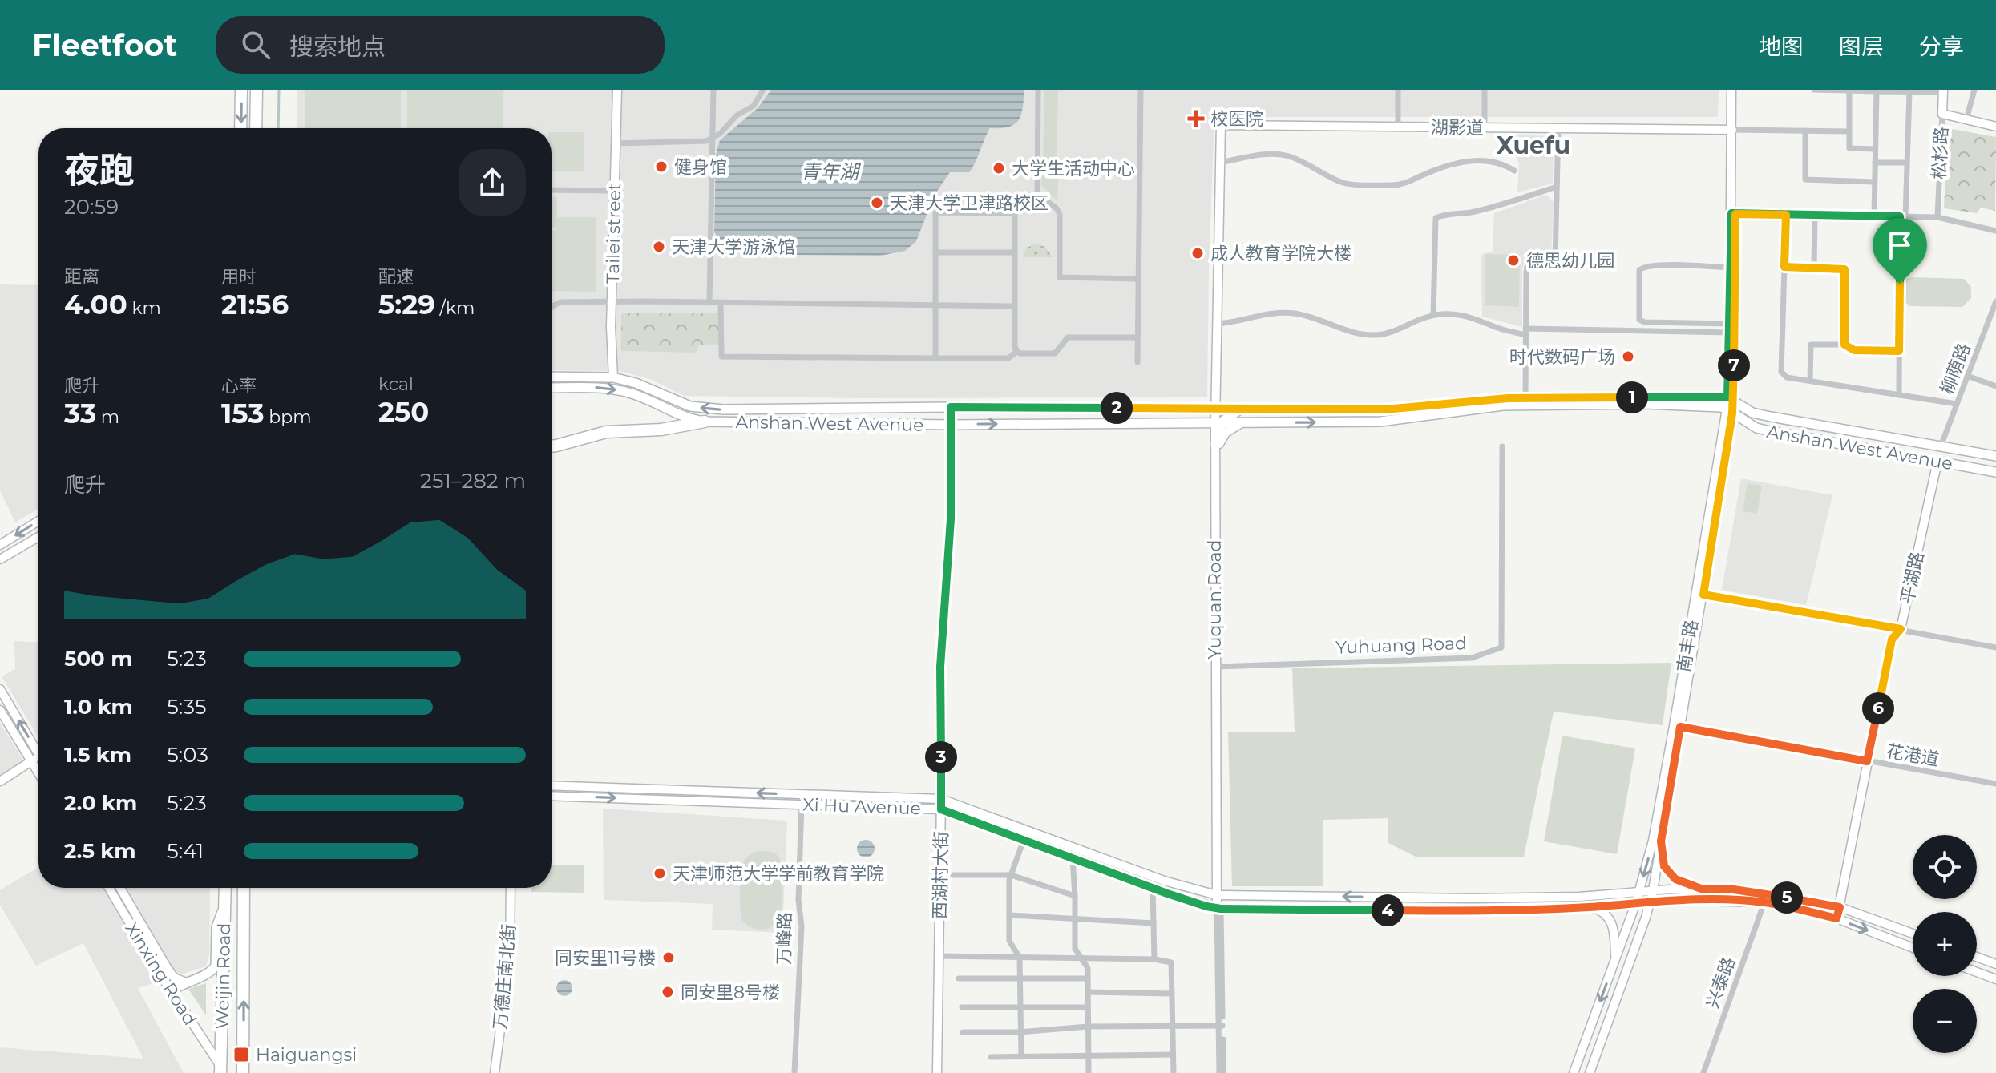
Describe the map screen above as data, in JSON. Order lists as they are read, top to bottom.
{
  "streets": {
    "highway": ["Weijin Road"],
    "main road": ["Anshan West Avenue"],
    "street": [
      "湖影道",
      "松杉路",
      "Tailei street",
      "柳荫路",
      "平湖路",
      "Yuquan Road",
      "Yuhuang Road",
      "南丰路",
      "花港道",
      "Xi Hu Avenue",
      "西湖村大街",
      "万峰路",
      "Xinxing Road",
      "万德庄南北街",
      "兴泰路"
    ]
  },
  "crossings": [
    ["湖影道", "南丰路"],
    ["Tailei street", "Anshan West Avenue"],
    ["柳荫路", "Anshan West Avenue"],
    ["Anshan West Avenue", "平湖路"],
    ["Anshan West Avenue", "南丰路"],
    ["Anshan West Avenue", "西湖村大街"],
    ["平湖路", "花港道"],
    ["平湖路", "Xi Hu Avenue"],
    ["Yuquan Road", "Yuhuang Road"],
    ["Yuquan Road", "Xi Hu Avenue"],
    ["南丰路", "花港道"],
    ["南丰路", "Xi Hu Avenue"],
    ["Xi Hu Avenue", "西湖村大街"],
    ["Xi Hu Avenue", "万峰路"],
    ["Xi Hu Avenue", "兴泰路"],
    ["Xinxing Road", "Weijin Road"]
  ],
  "districts": ["Xuefu"],
  "water": ["青年湖"],
  "places": {
    "health": ["校医院"],
    "other": [
      "健身馆",
      "大学生活动中心",
      "天津大学卫津路校区",
      "天津大学游泳馆",
      "成人教育学院大楼",
      "德思幼儿园",
      "时代数码广场",
      "天津师范大学学前教育学院",
      "同安里11号楼",
      "同安里8号楼"
    ],
    "transit": ["Haiguangsi"]
  },
  "page": {
    "header": "Fleetfoot",
    "search": "搜索地点",
    "nav": ["地图", "图层", "分享"],
    "heading": ["夜跑", "20:59"],
    "stats": [
      ["距离", "4.00 km"],
      ["用时", "21:56"],
      ["配速", "5:29 /km"],
      ["爬升", "33 m"],
      ["心率", "153 bpm"],
      ["kcal", "250"]
    ],
    "pins": [
      "7",
      "1",
      "2",
      "6",
      "3",
      "5",
      "4"
    ],
    "chart": ["爬升", "251–282 m"],
    "list": [
      {
        "name": "500 m",
        "note": "5:23"
      },
      {
        "name": "1.0 km",
        "note": "5:35"
      },
      {
        "name": "1.5 km",
        "note": "5:03"
      },
      {
        "name": "2.0 km",
        "note": "5:23"
      },
      {
        "name": "2.5 km",
        "note": "5:41"
      }
    ],
    "map_buttons": ["+", "−"]
  }
}
